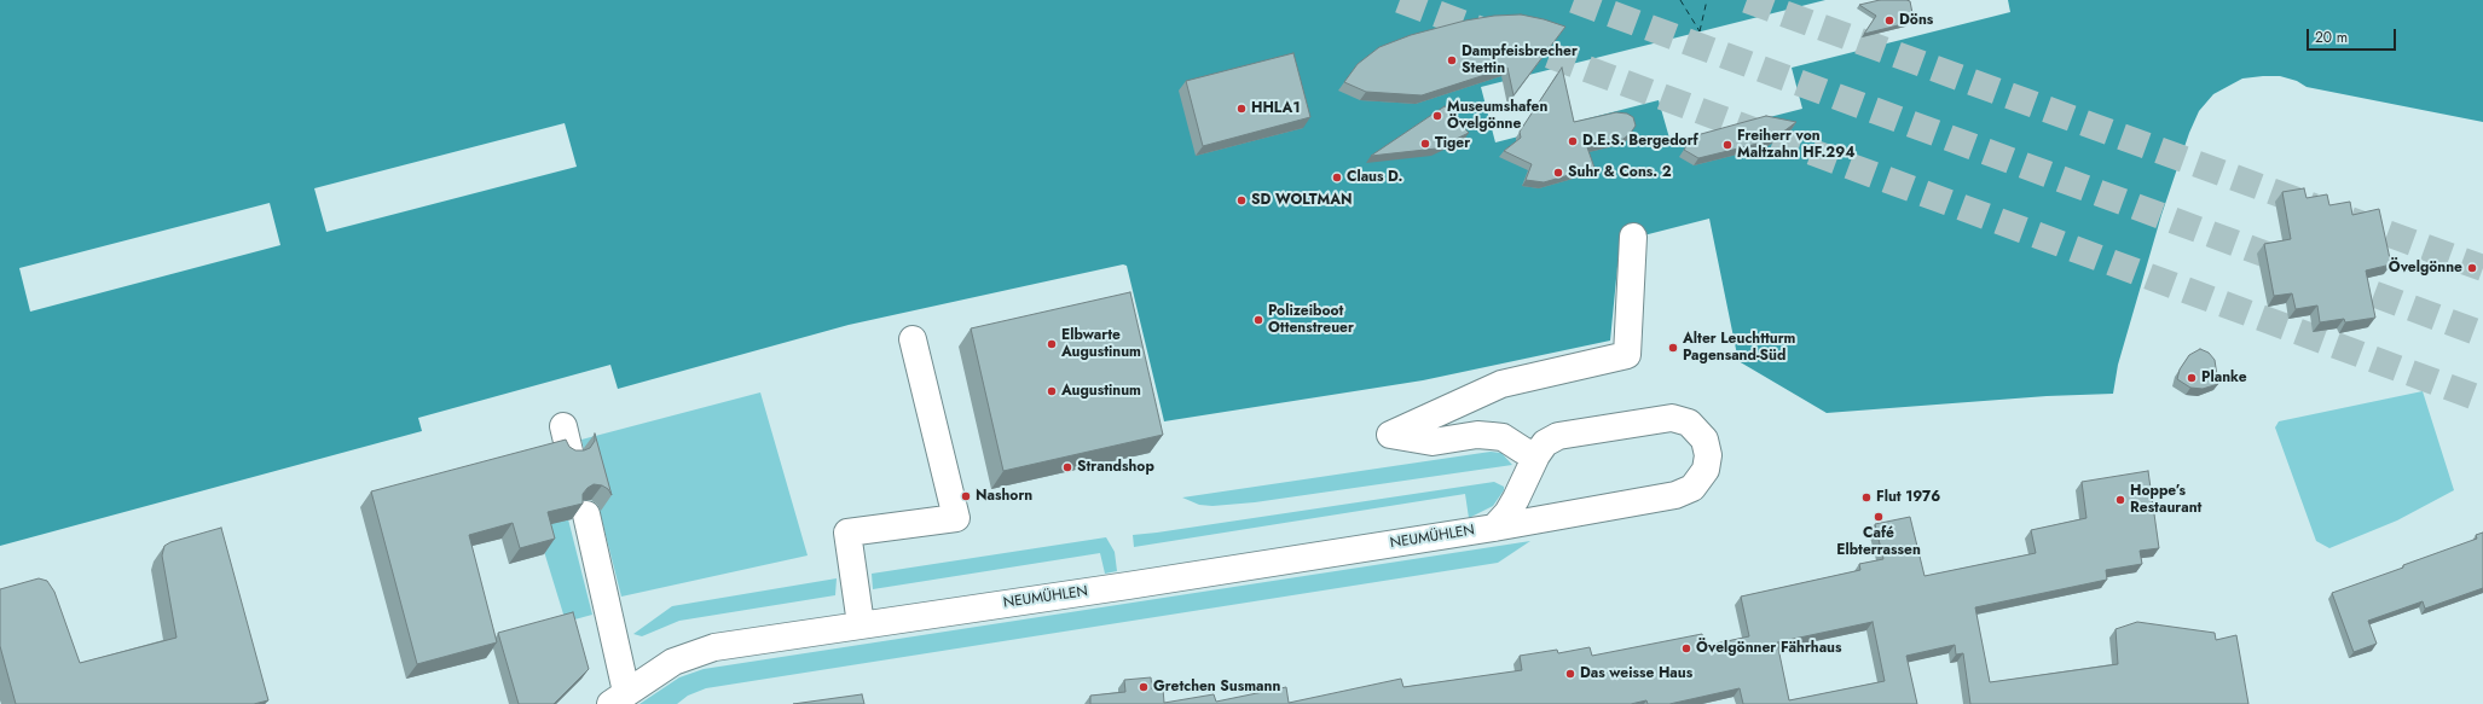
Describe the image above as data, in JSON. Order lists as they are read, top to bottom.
{
  "streets": {
    "street": ["NEUMÜHLEN"]
  },
  "places": [
    "Döns",
    "Dampfeisbrecher Stettin",
    "HHLA1",
    "Museumshafen Övelgönne",
    "D.E.S. Bergedorf",
    "Tiger",
    "Freiherr von Maltzahn HF.294",
    "Suhr & Cons. 2",
    "Claus D.",
    "SD WOLTMAN",
    "Övelgönne",
    "Polizeiboot Ottenstreuer",
    "Elbwarte Augustinum",
    "Alter Leuchtturm Pagensand-Süd",
    "Planke",
    "Augustinum",
    "Strandshop",
    "Nashorn",
    "Flut 1976",
    "Hoppe’s Restaurant",
    "Café Elbterrassen",
    "Övelgönner Fährhaus",
    "Das weisse Haus",
    "Gretchen Susmann"
  ],
  "scale_bar": "20 m"
}
